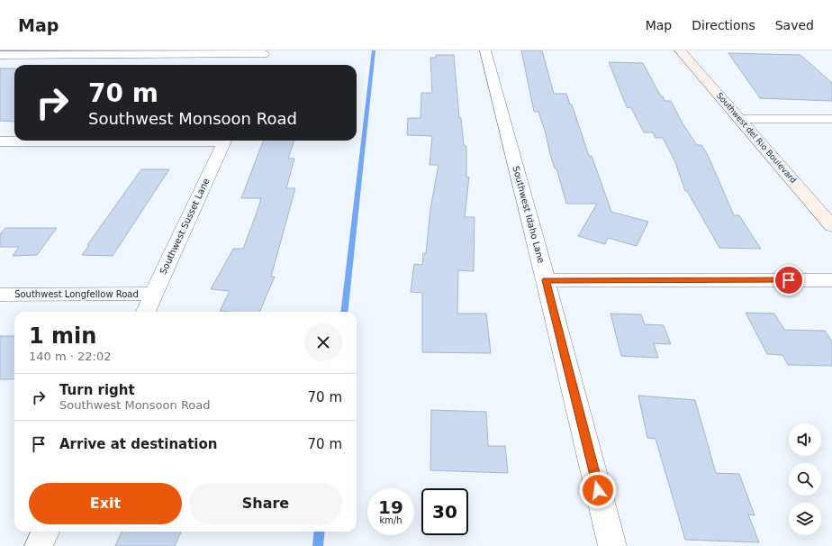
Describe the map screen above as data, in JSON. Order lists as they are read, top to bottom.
{
  "streets": {
    "street": [
      "Southwest del Rio Boulevard",
      "Southwest Idaho Lane",
      "Southwest Susset Lane",
      "Southwest Longfellow Road"
    ]
  },
  "crossings": [
    ["Southwest Susset Lane", "Southwest Longfellow Road"]
  ],
  "page": {
    "header": "Map",
    "nav": ["Map", "Directions", "Saved"],
    "turn": ["70 m", "Southwest Monsoon Road"],
    "heading": ["1 min", "140 m · 22:02"],
    "list": [
      {
        "name": "Turn right",
        "note": "Southwest Monsoon Road",
        "value": "70 m"
      },
      {
        "name": "Arrive at destination",
        "value": "70 m"
      }
    ],
    "buttons": ["Exit", "Share"],
    "speed": "19 km/h",
    "limit": "30"
  }
}
